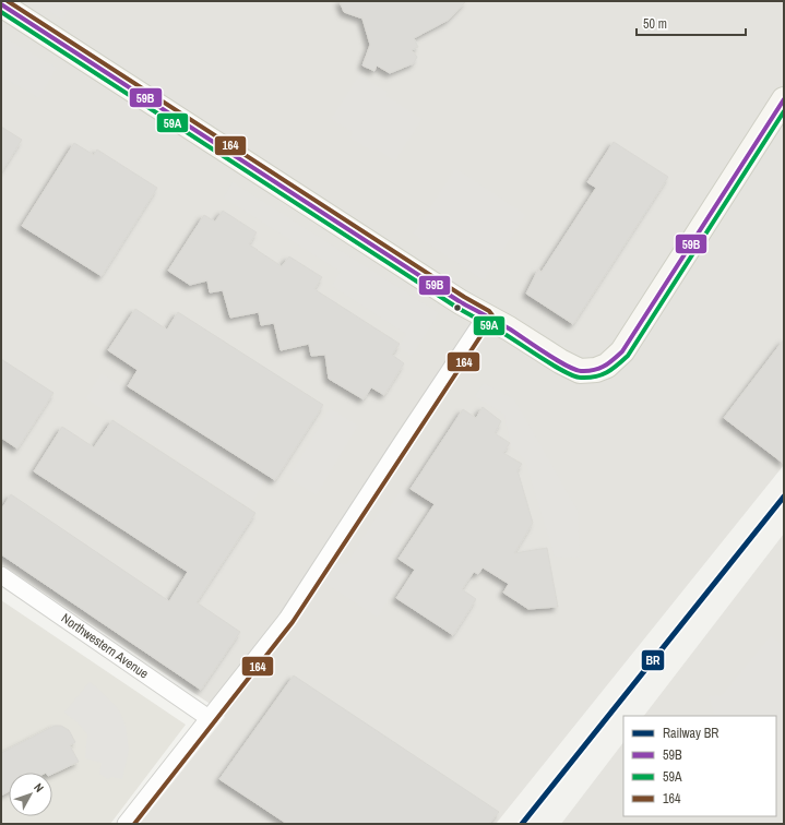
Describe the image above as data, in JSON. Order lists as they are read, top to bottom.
{
  "streets": {
    "street": ["Northwestern Avenue"]
  },
  "lines": [
    "transit line 164",
    "transit line 59B",
    "transit line 59A",
    "rail line BR"
  ],
  "legend": [
    "Railway BR",
    "59B",
    "59A",
    "164"
  ],
  "scale_bar": "50 m",
  "north": "top right"
}
